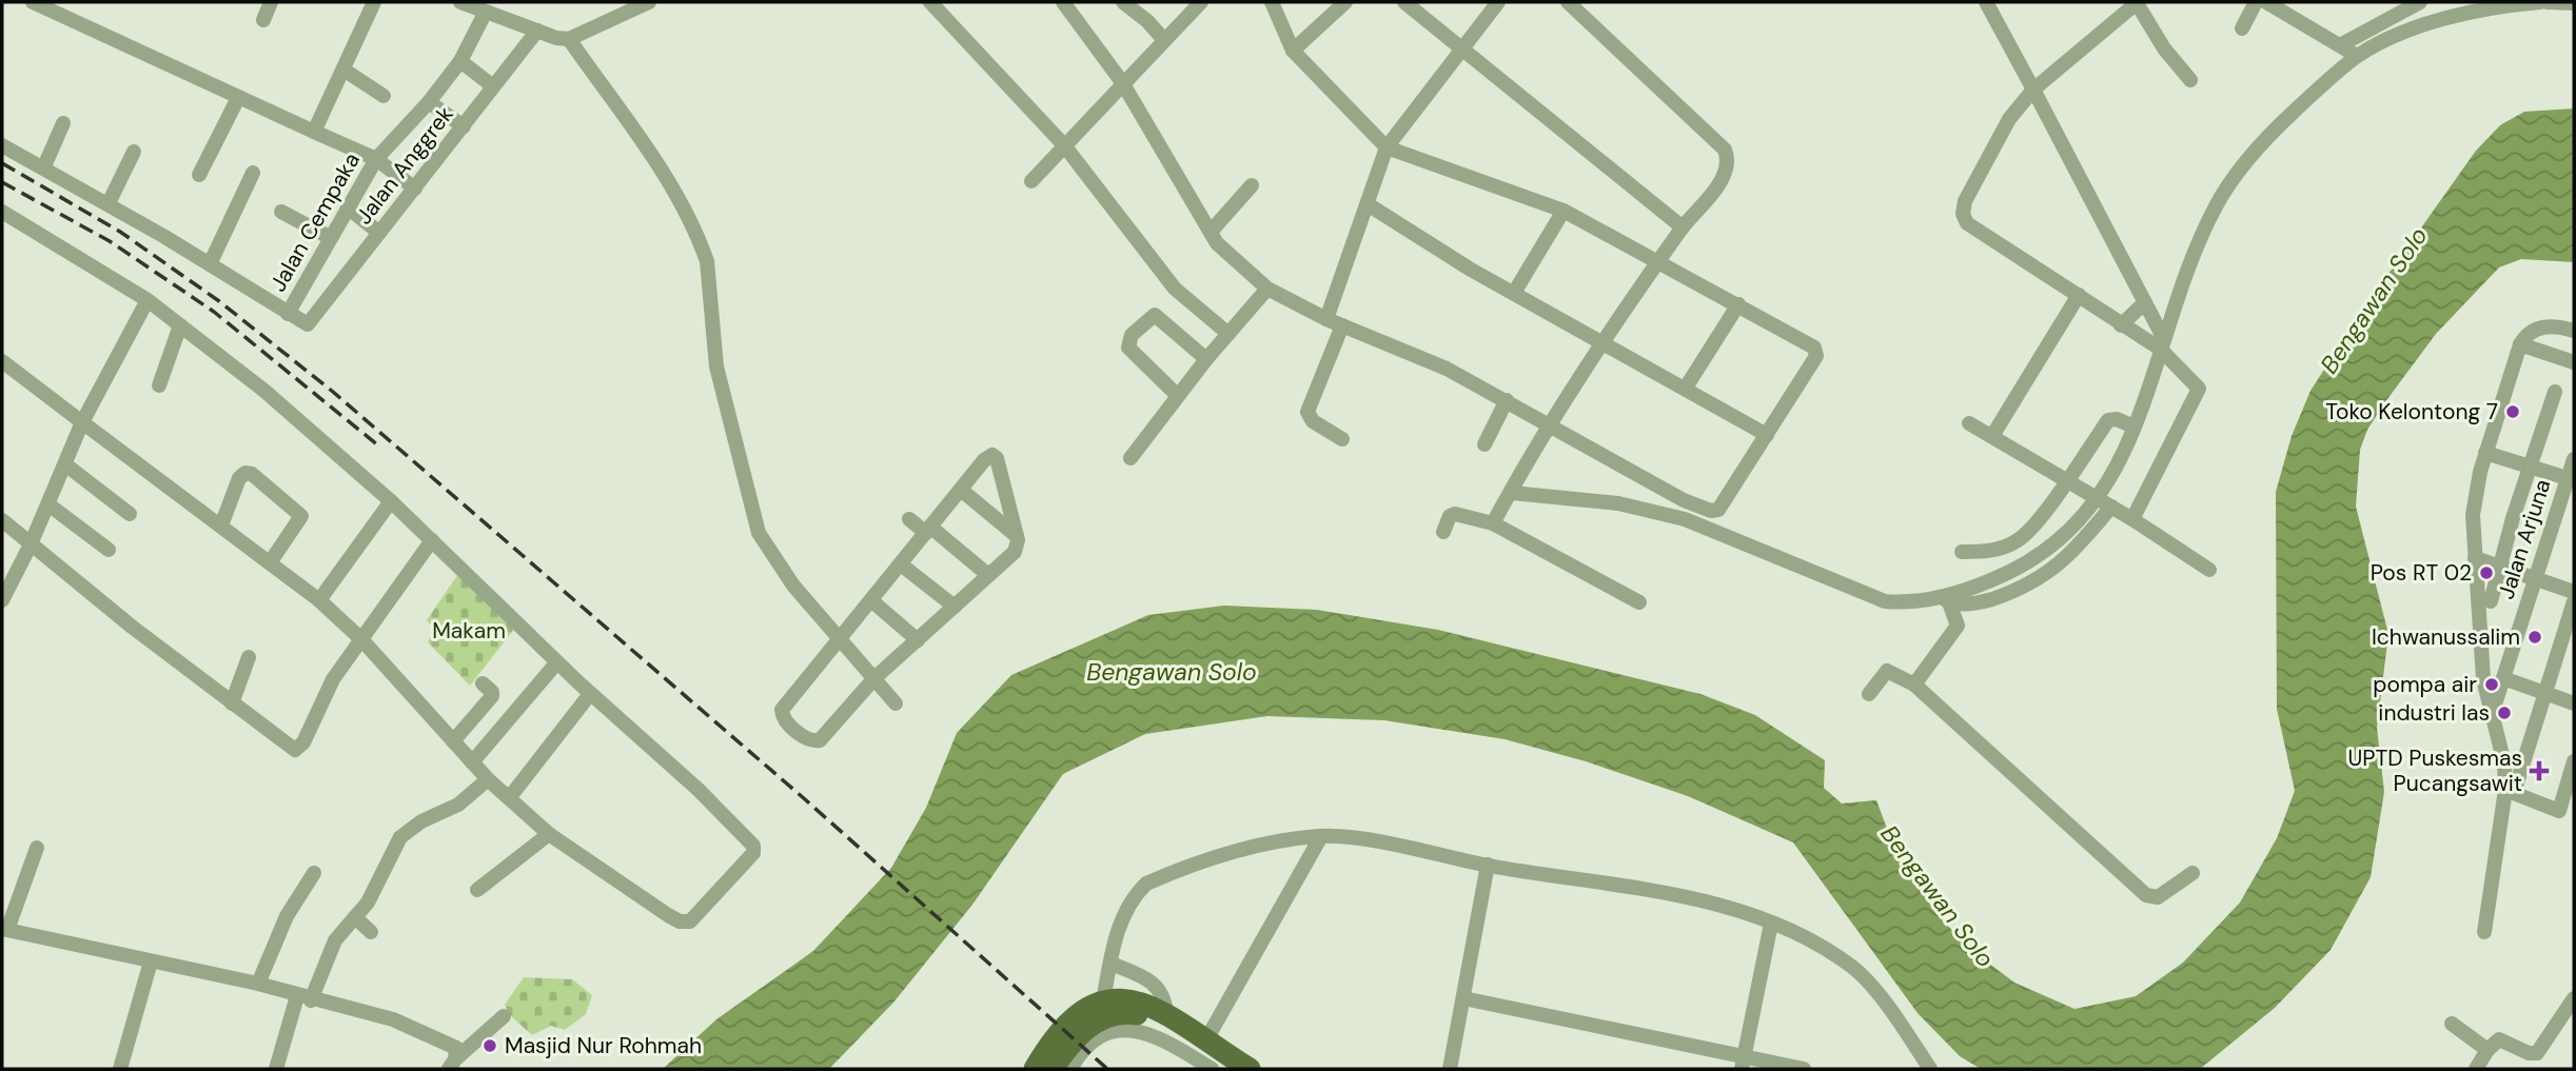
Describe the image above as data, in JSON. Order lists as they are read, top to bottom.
{
  "streets": {
    "street": ["Jalan Anggrek", "Jalan Cempaka", "Jalan Arjuna"]
  },
  "crossings": [
    ["Jalan Anggrek", "Jalan Cempaka"]
  ],
  "water": ["Bengawan Solo"],
  "parks": ["Makam"],
  "places": {
    "other": [
      "Toko Kelontong 7",
      "Pos RT 02",
      "Ichwanussalim",
      "pompa air",
      "industri las",
      "Masjid Nur Rohmah"
    ],
    "health": ["UPTD Puskesmas Pucangsawit"]
  }
}
